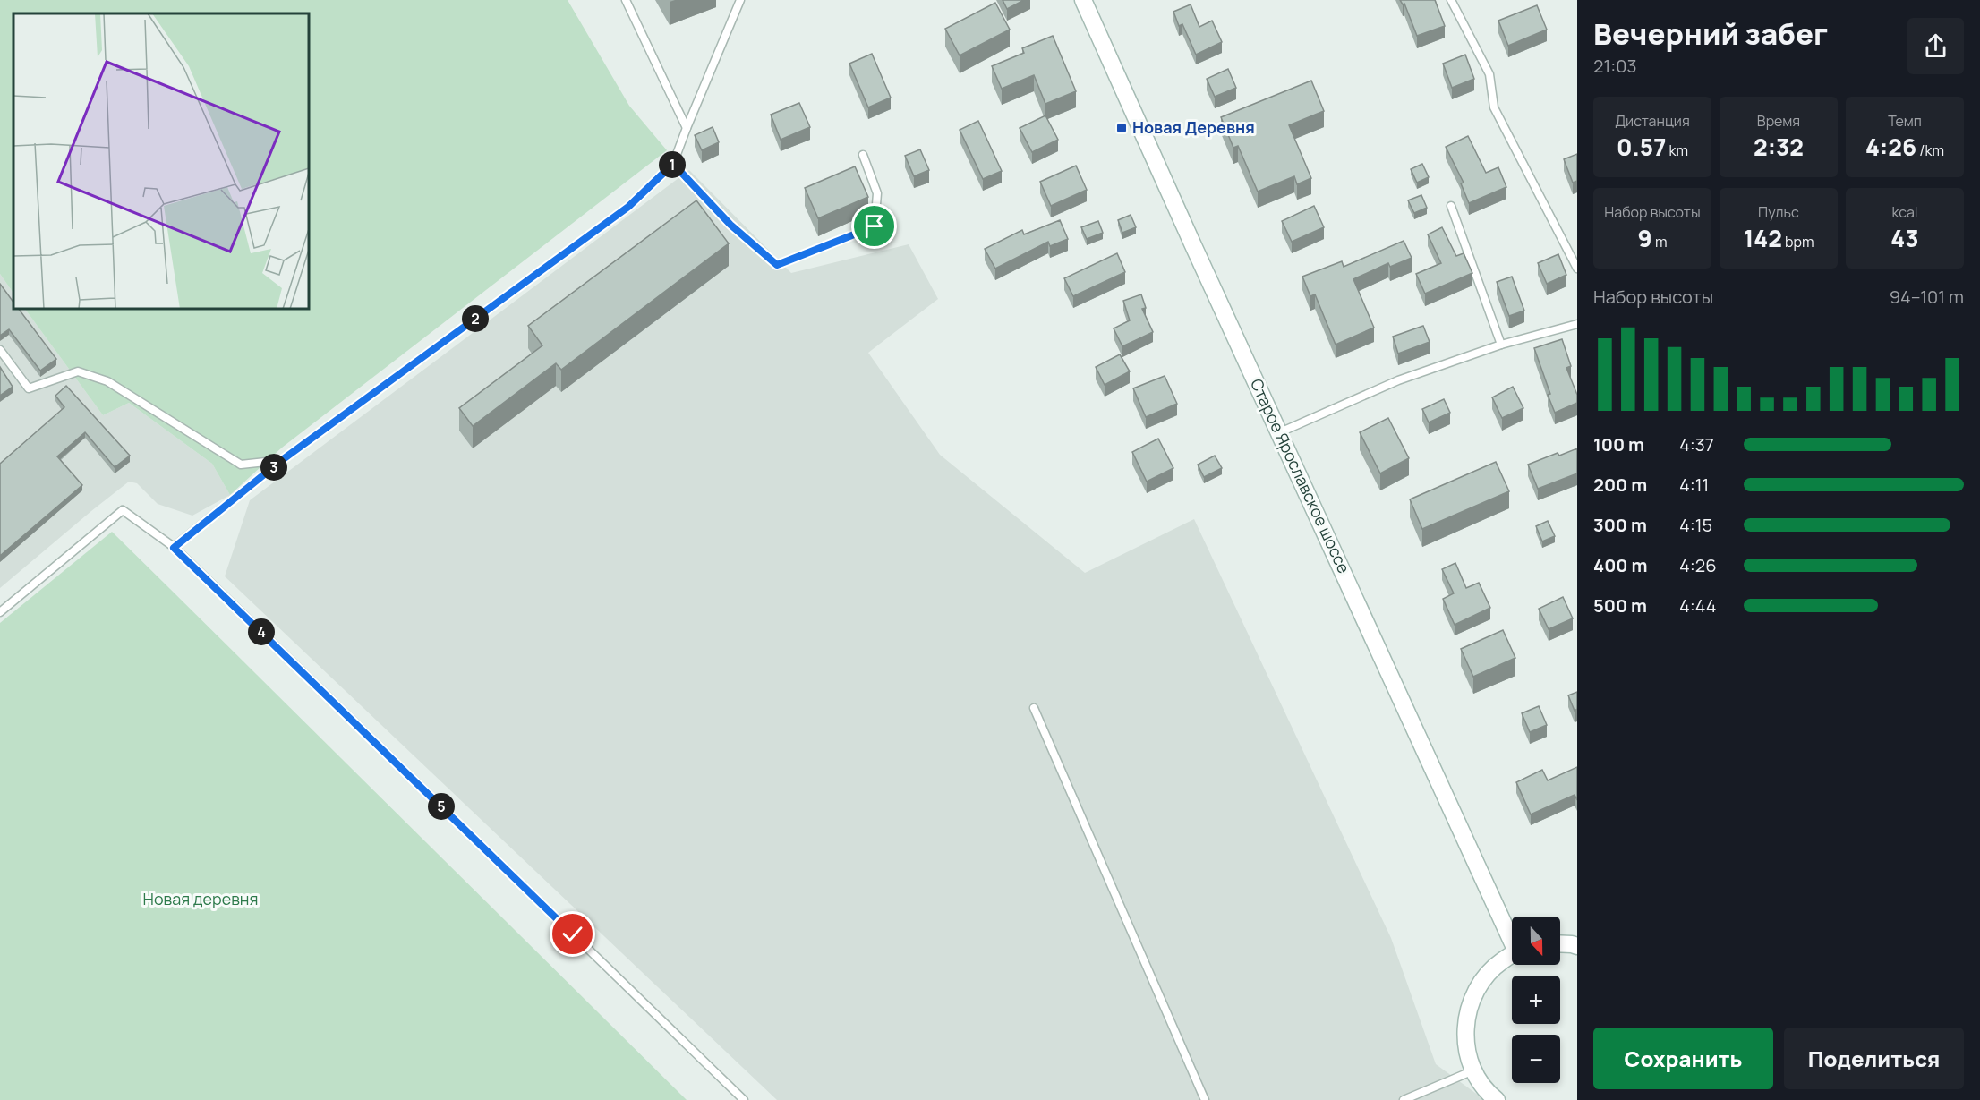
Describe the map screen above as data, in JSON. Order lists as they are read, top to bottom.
{
  "streets": {
    "main road": ["Старое Ярославское шоссе"]
  },
  "parks": ["Новая деревня"],
  "places": {
    "transit": ["Новая Деревня"]
  },
  "north": "bottom",
  "page": {
    "heading": ["Вечерний забег", "21:03"],
    "stats": [
      ["Дистанция", "0.57 km"],
      ["Время", "2:32"],
      ["Темп", "4:26 /km"],
      ["Набор высоты", "9 m"],
      ["Пульс", "142 bpm"],
      ["kcal", "43"]
    ],
    "pins": [
      "1",
      "2",
      "3",
      "4",
      "5"
    ],
    "chart": ["Набор высоты", "94–101 m"],
    "list": [
      {
        "name": "100 m",
        "note": "4:37"
      },
      {
        "name": "200 m",
        "note": "4:11"
      },
      {
        "name": "300 m",
        "note": "4:15"
      },
      {
        "name": "400 m",
        "note": "4:26"
      },
      {
        "name": "500 m",
        "note": "4:44"
      }
    ],
    "map_buttons": ["+", "−"],
    "buttons": ["Сохранить", "Поделиться"]
  }
}
